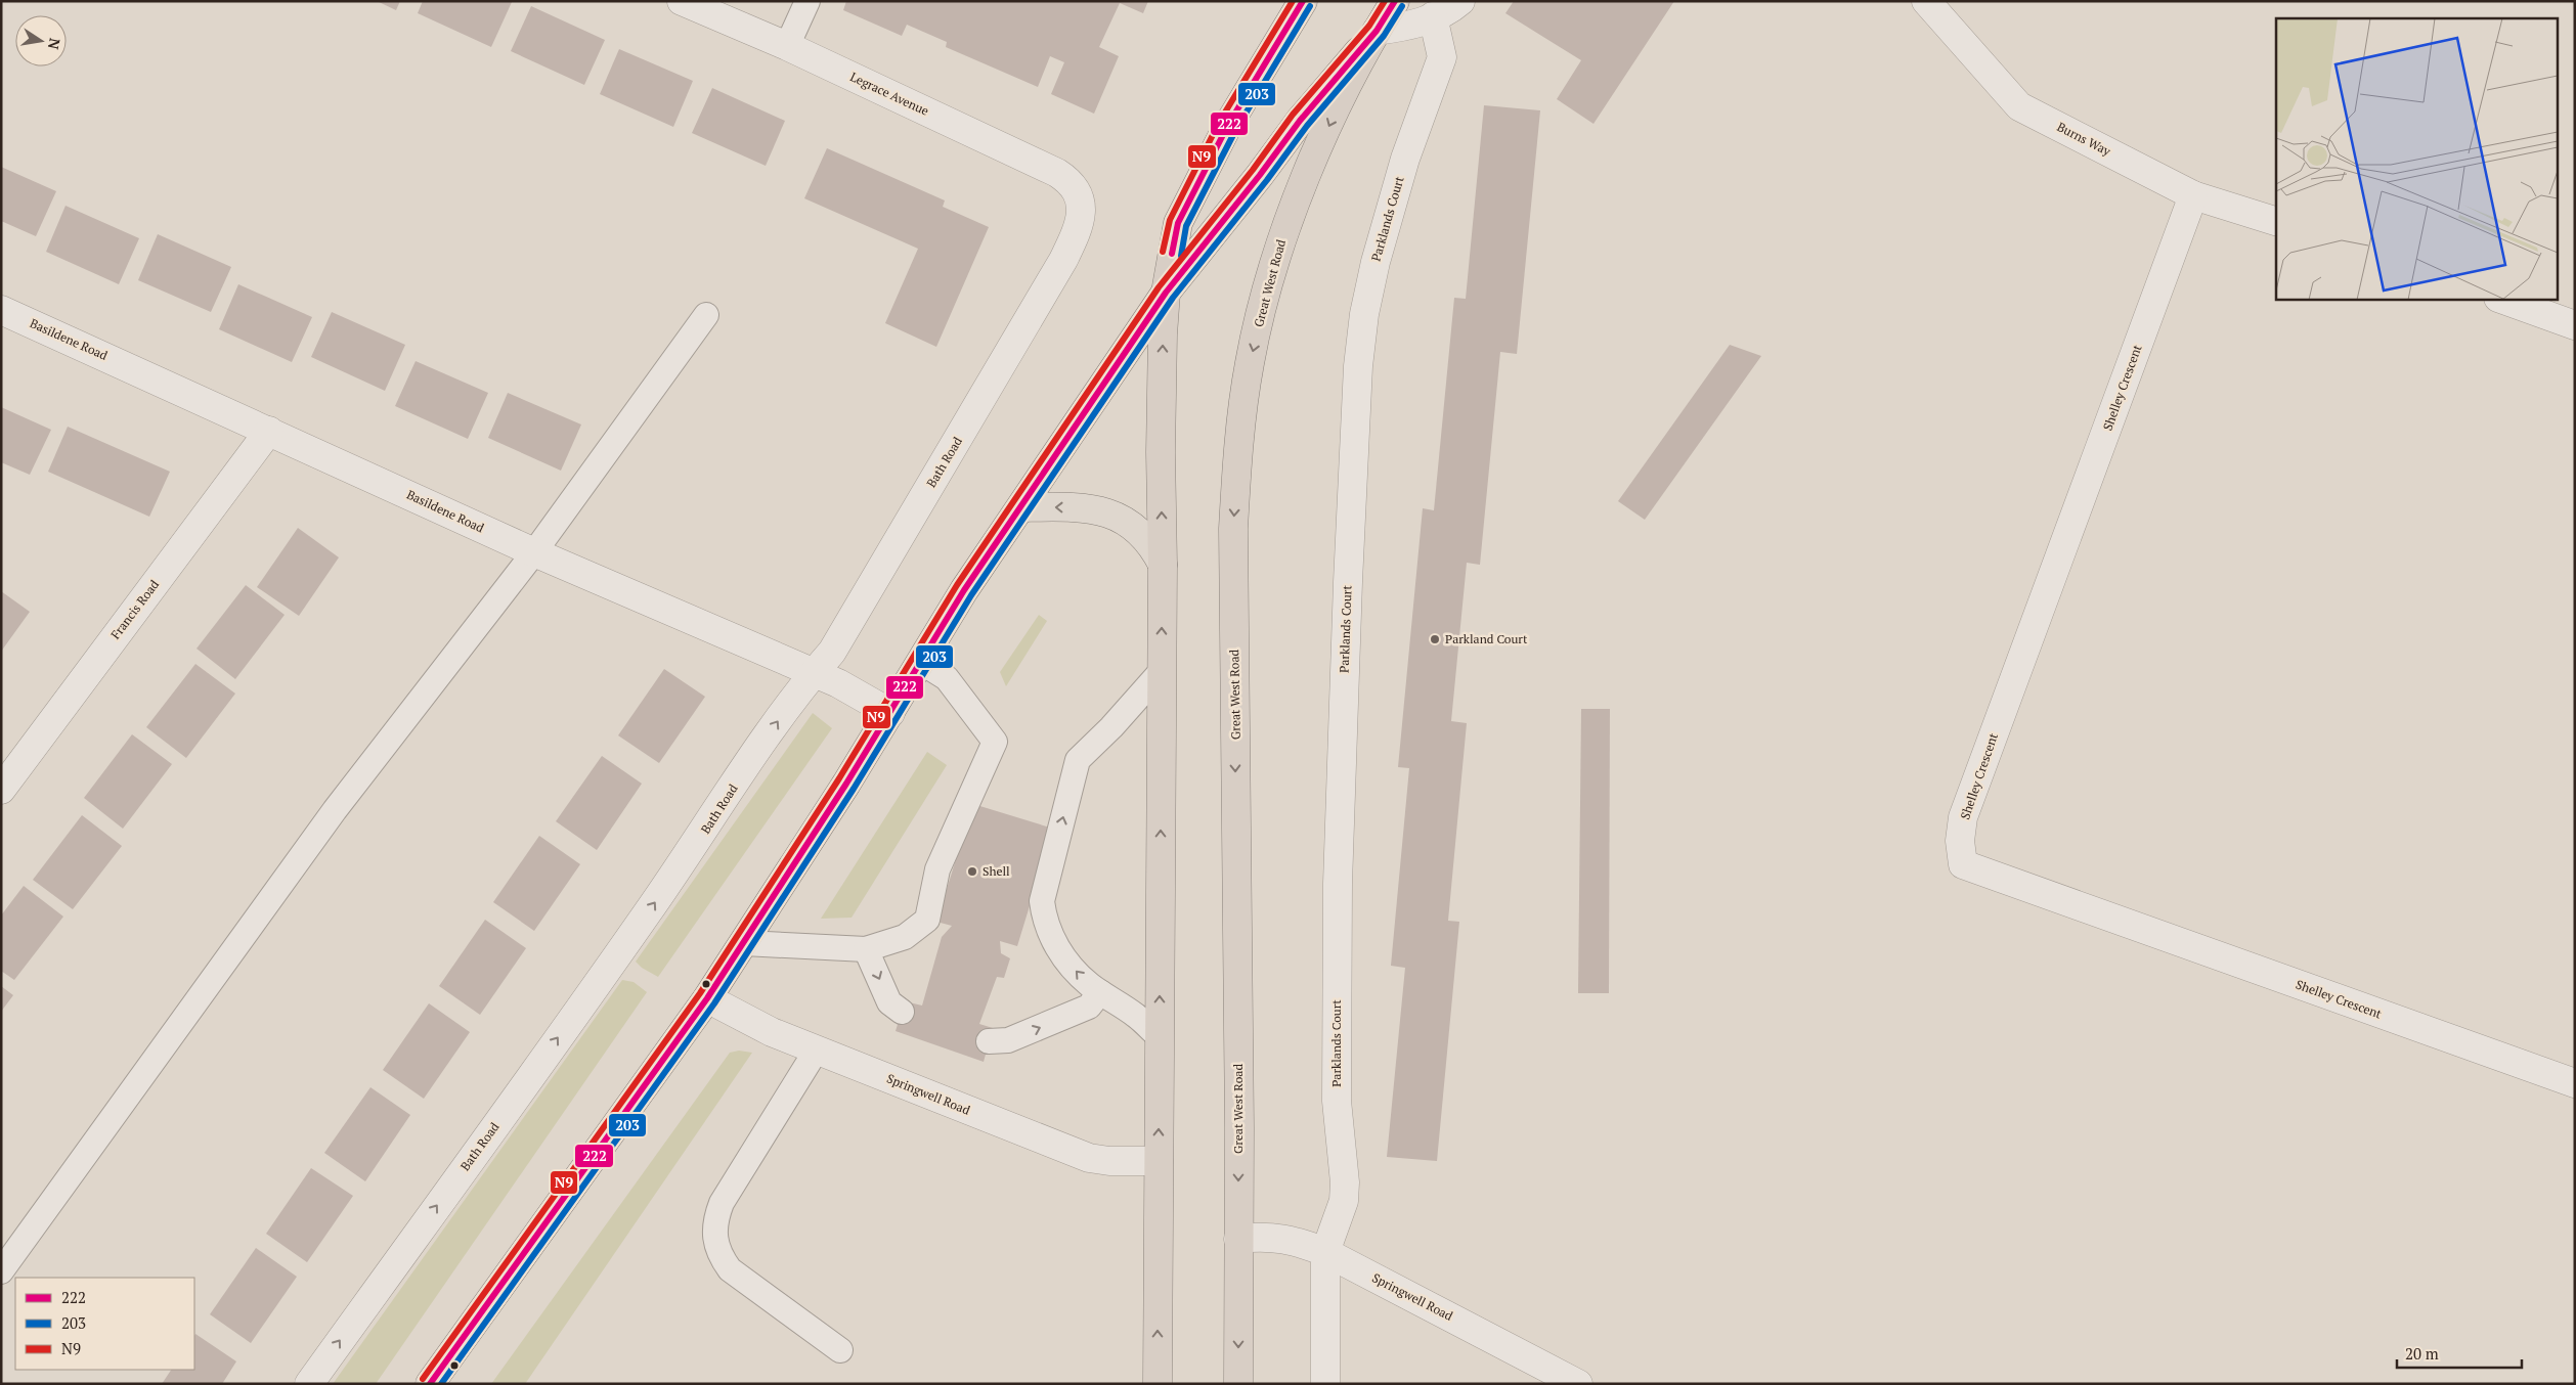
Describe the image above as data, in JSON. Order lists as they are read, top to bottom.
{
  "streets": {
    "highway": ["Great West Road"],
    "street": [
      "Legrace Avenue",
      "Burns Way",
      "Parklands Court",
      "Basildene Road",
      "Shelley Crescent",
      "Bath Road",
      "Francis Road",
      "Springwell Road"
    ]
  },
  "crossings": [
    ["Legrace Avenue", "Bath Road"],
    ["Burns Way", "Shelley Crescent"],
    ["Parklands Court", "Springwell Road"],
    ["Great West Road", "Springwell Road"],
    ["Basildene Road", "Bath Road"],
    ["Basildene Road", "Francis Road"]
  ],
  "one_way": ["Bath Road"],
  "places": ["Parkland Court", "Shell"],
  "lines": ["transit line 222", "transit line N9", "transit line 203"],
  "legend": ["222", "203", "N9"],
  "scale_bar": "20 m",
  "north": "right"
}
